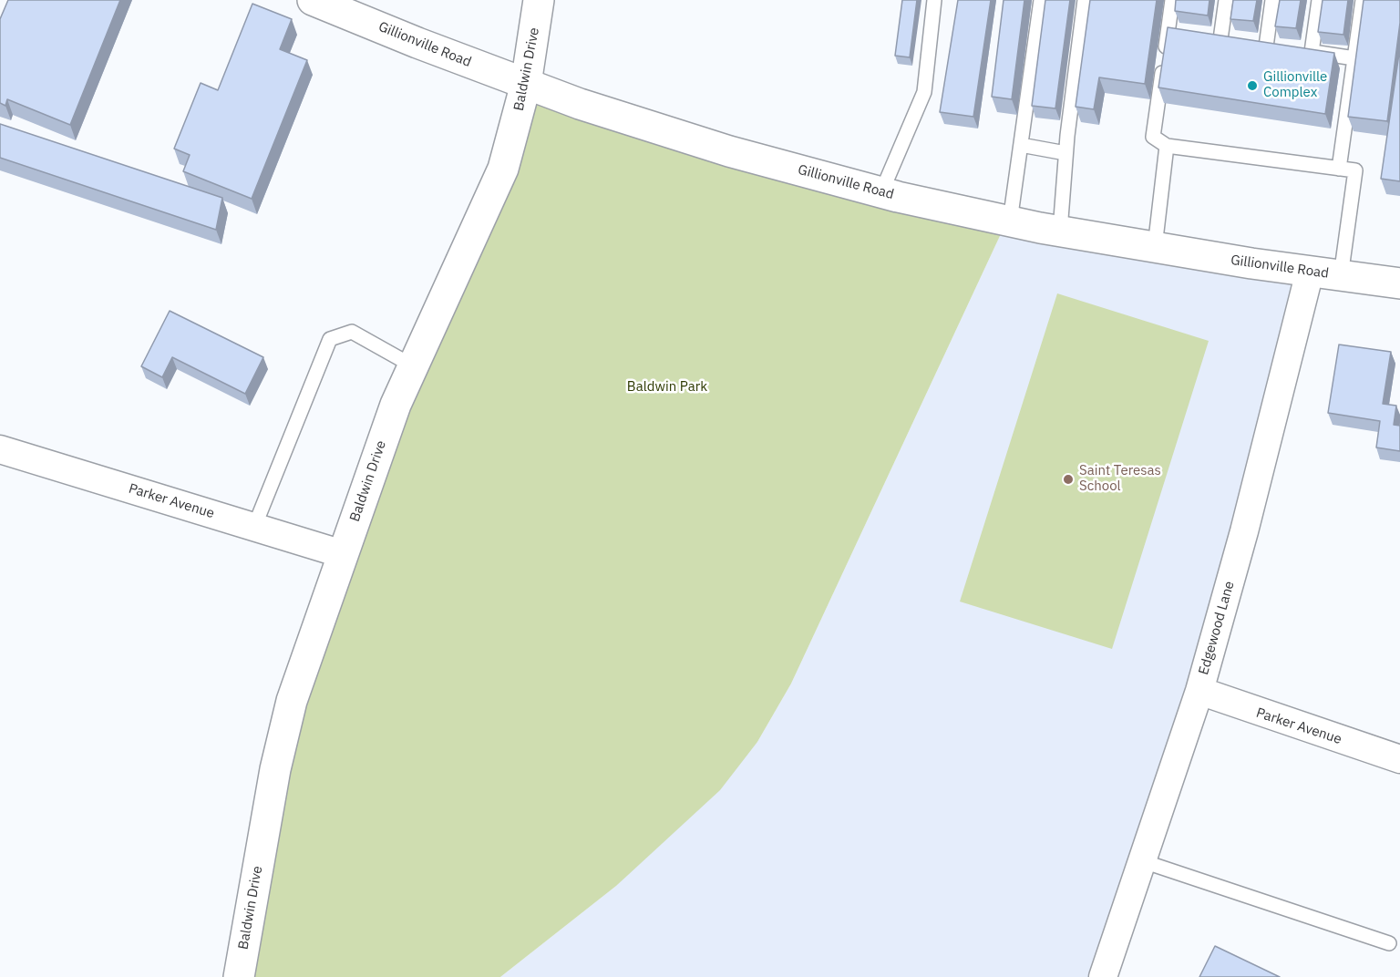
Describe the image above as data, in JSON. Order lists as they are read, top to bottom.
{
  "streets": {
    "main road": ["Gillionville Road", "Baldwin Drive"],
    "street": ["Parker Avenue", "Edgewood Lane"]
  },
  "crossings": [
    ["Gillionville Road", "Baldwin Drive"],
    ["Gillionville Road", "Edgewood Lane"],
    ["Baldwin Drive", "Parker Avenue"],
    ["Parker Avenue", "Edgewood Lane"]
  ],
  "parks": ["Baldwin Park"],
  "places": ["Gillionville Complex", "Saint Teresas School"]
}
